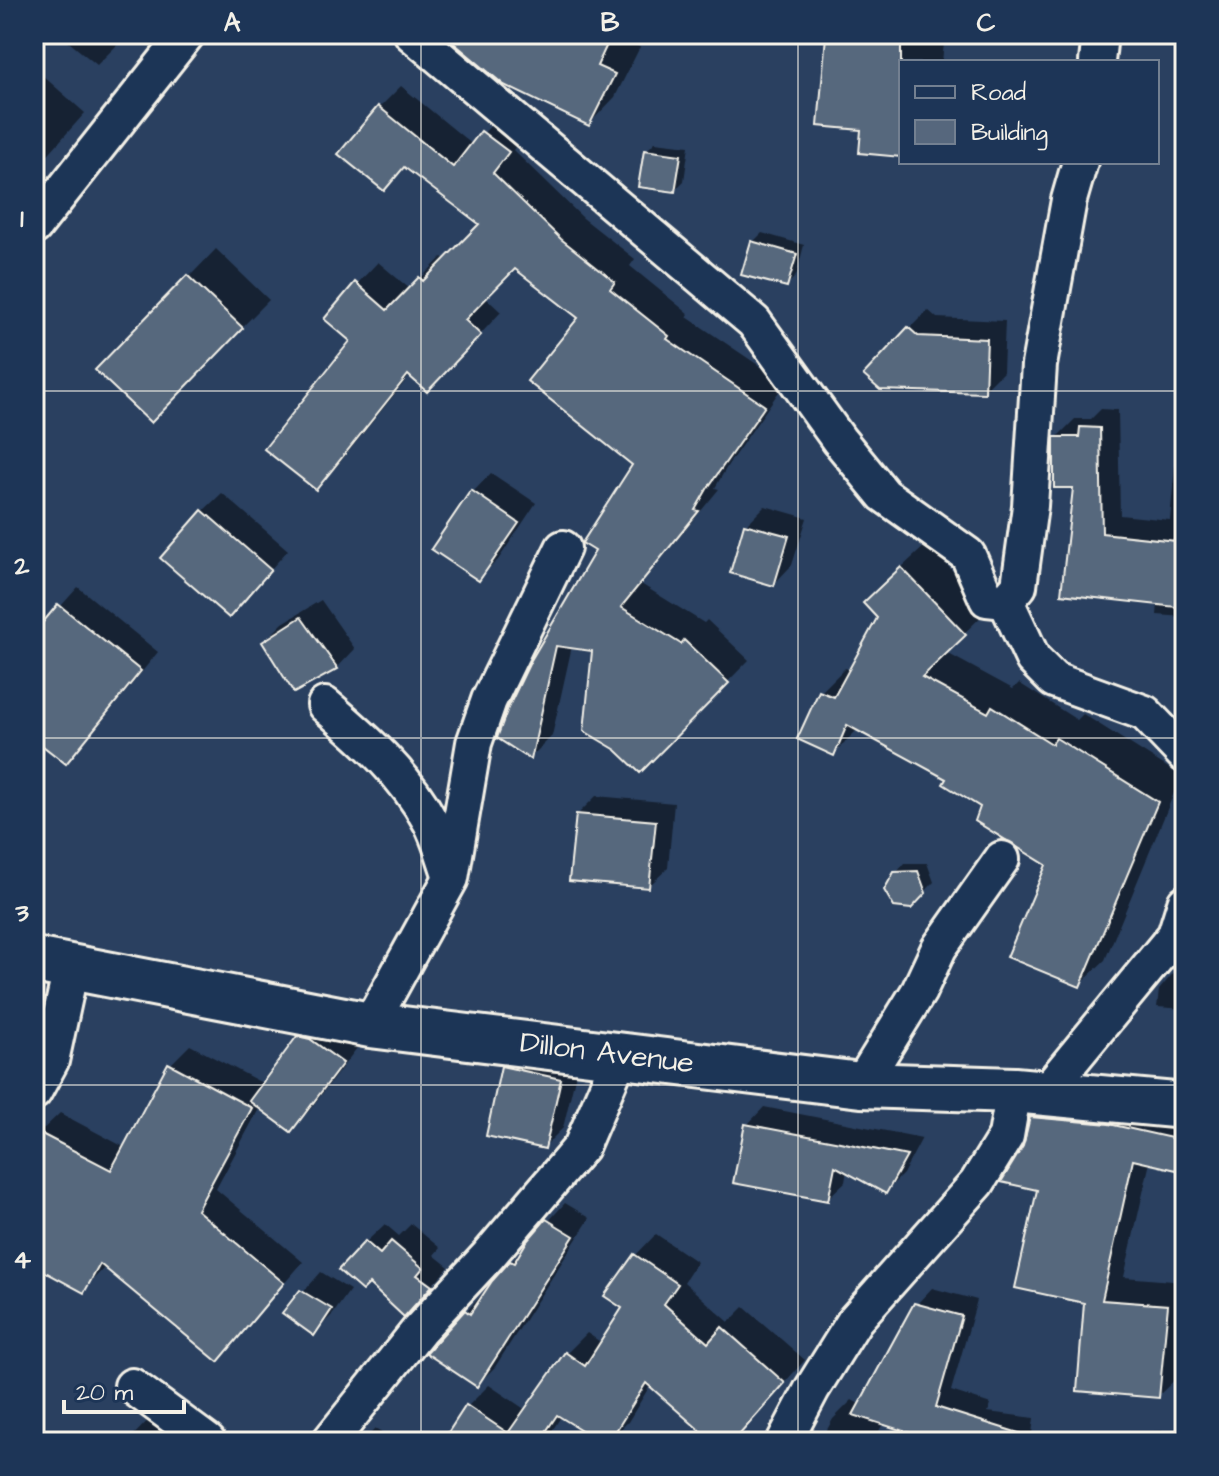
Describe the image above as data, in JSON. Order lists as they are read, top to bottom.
{
  "streets": {
    "street": ["Dillon Avenue"]
  },
  "legend": ["Road", "Building"],
  "scale_bar": "20 m",
  "grid": {
    "columns": ["A", "B", "C"],
    "rows": [
      "1",
      "2",
      "3",
      "4"
    ]
  }
}
